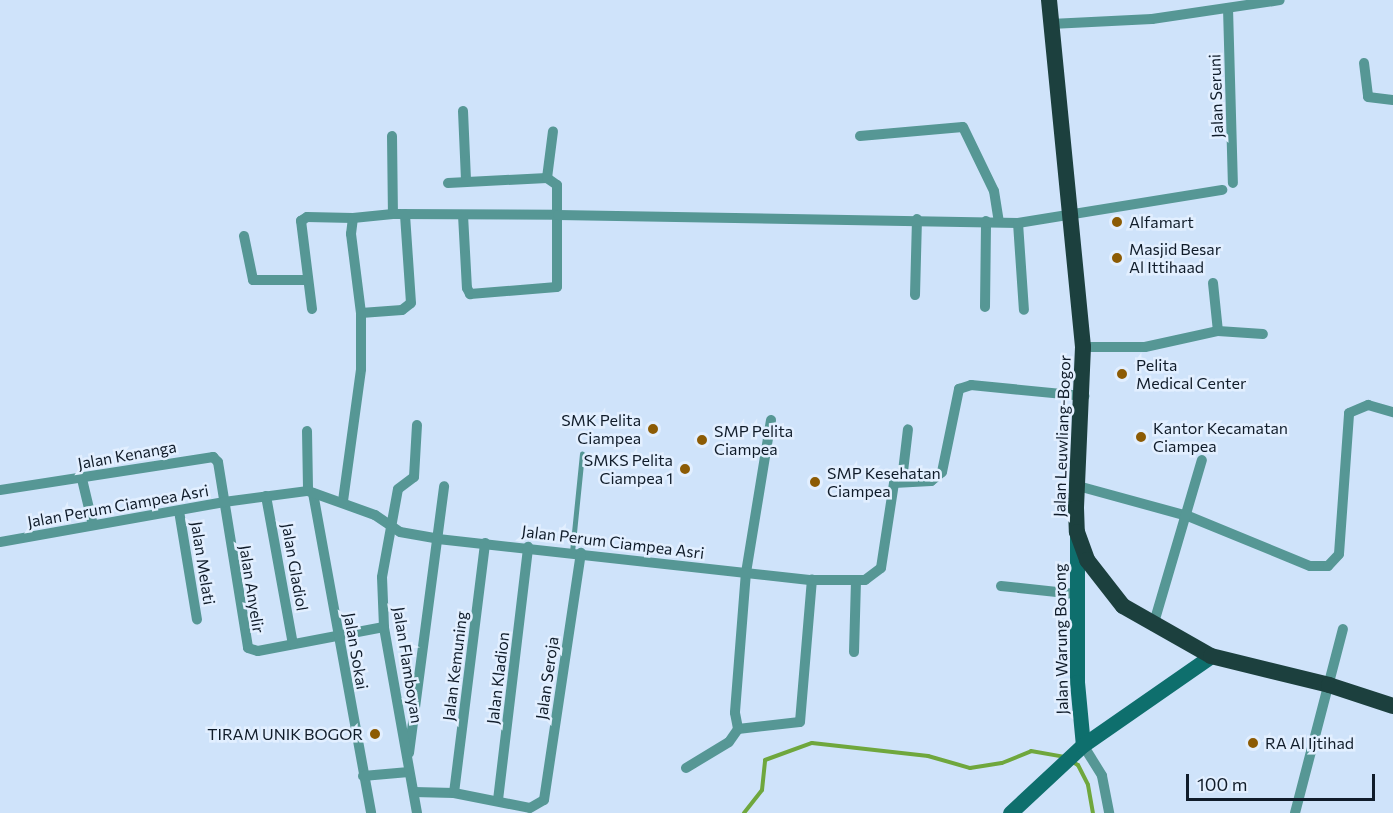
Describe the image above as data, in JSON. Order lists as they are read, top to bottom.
{
  "streets": {
    "highway": ["Jalan Leuwliang-Bogor"],
    "main road": ["Jalan Warung Borong"],
    "street": [
      "Jalan Seruni",
      "Jalan Kenanga",
      "Jalan Perum Ciampea Asri",
      "Jalan Melati",
      "Jalan Gladiol",
      "Jalan Anyelir",
      "Jalan Sokai",
      "Jalan Flamboyan",
      "Jalan Kemuning",
      "Jalan Kladion",
      "Jalan Seroja"
    ]
  },
  "crossings": [
    ["Jalan Leuwliang-Bogor", "Jalan Warung Borong"],
    ["Jalan Kenanga", "Jalan Perum Ciampea Asri"],
    ["Jalan Kenanga", "Jalan Anyelir"],
    ["Jalan Perum Ciampea Asri", "Jalan Melati"],
    ["Jalan Perum Ciampea Asri", "Jalan Gladiol"],
    ["Jalan Perum Ciampea Asri", "Jalan Anyelir"],
    ["Jalan Perum Ciampea Asri", "Jalan Sokai"],
    ["Jalan Perum Ciampea Asri", "Jalan Flamboyan"],
    ["Jalan Perum Ciampea Asri", "Jalan Kemuning"],
    ["Jalan Perum Ciampea Asri", "Jalan Kladion"],
    ["Jalan Perum Ciampea Asri", "Jalan Seroja"],
    ["Jalan Gladiol", "Jalan Anyelir"],
    ["Jalan Anyelir", "Jalan Sokai"],
    ["Jalan Anyelir", "Jalan Flamboyan"],
    ["Jalan Kladion", "Jalan Seroja"]
  ],
  "places": [
    "Alfamart",
    "Masjid Besar Al Ittihaad",
    "Pelita Medical Center",
    "SMK Pelita Ciampea",
    "Kantor Kecamatan Ciampea",
    "SMP Pelita Ciampea",
    "SMKS Pelita Ciampea 1",
    "SMP Kesehatan Ciampea",
    "TIRAM UNIK BOGOR",
    "RA Al Ijtihad"
  ],
  "scale_bar": "100 m"
}
